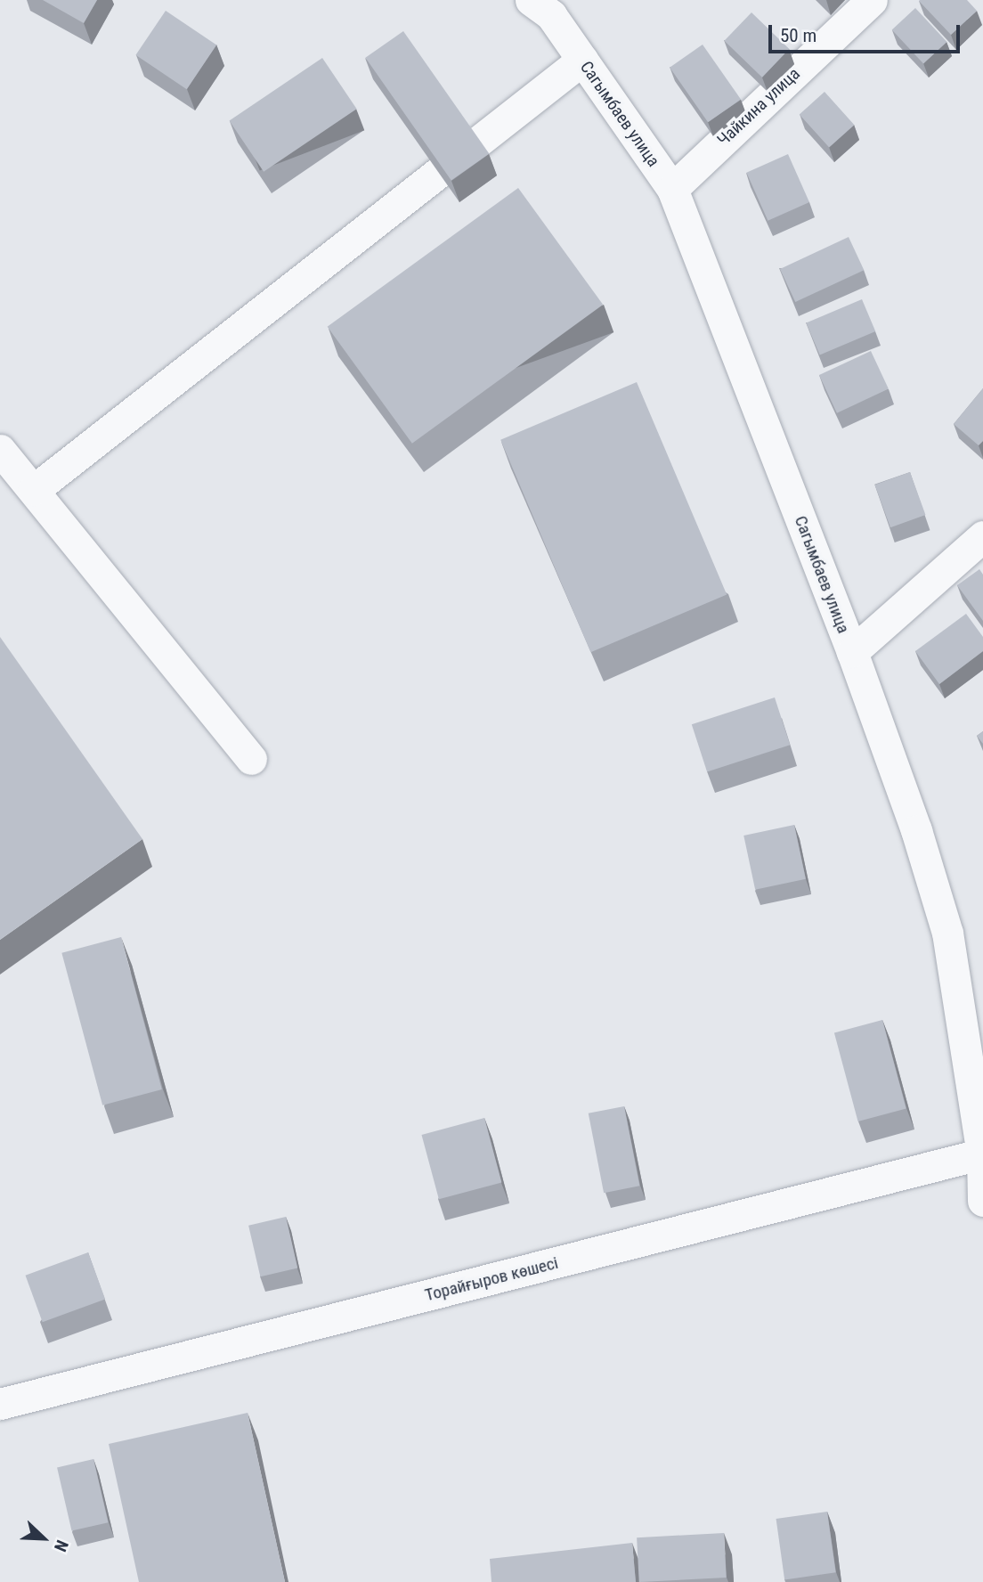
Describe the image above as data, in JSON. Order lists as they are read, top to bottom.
{
  "streets": {
    "street": ["Чайкина улица", "Сагымбаев улица", "Торайғыров көшесі"]
  },
  "crossings": [
    ["Чайкина улица", "Сагымбаев улица"],
    ["Сагымбаев улица", "Торайғыров көшесі"]
  ],
  "scale_bar": "50 m",
  "north": "bottom right"
}
